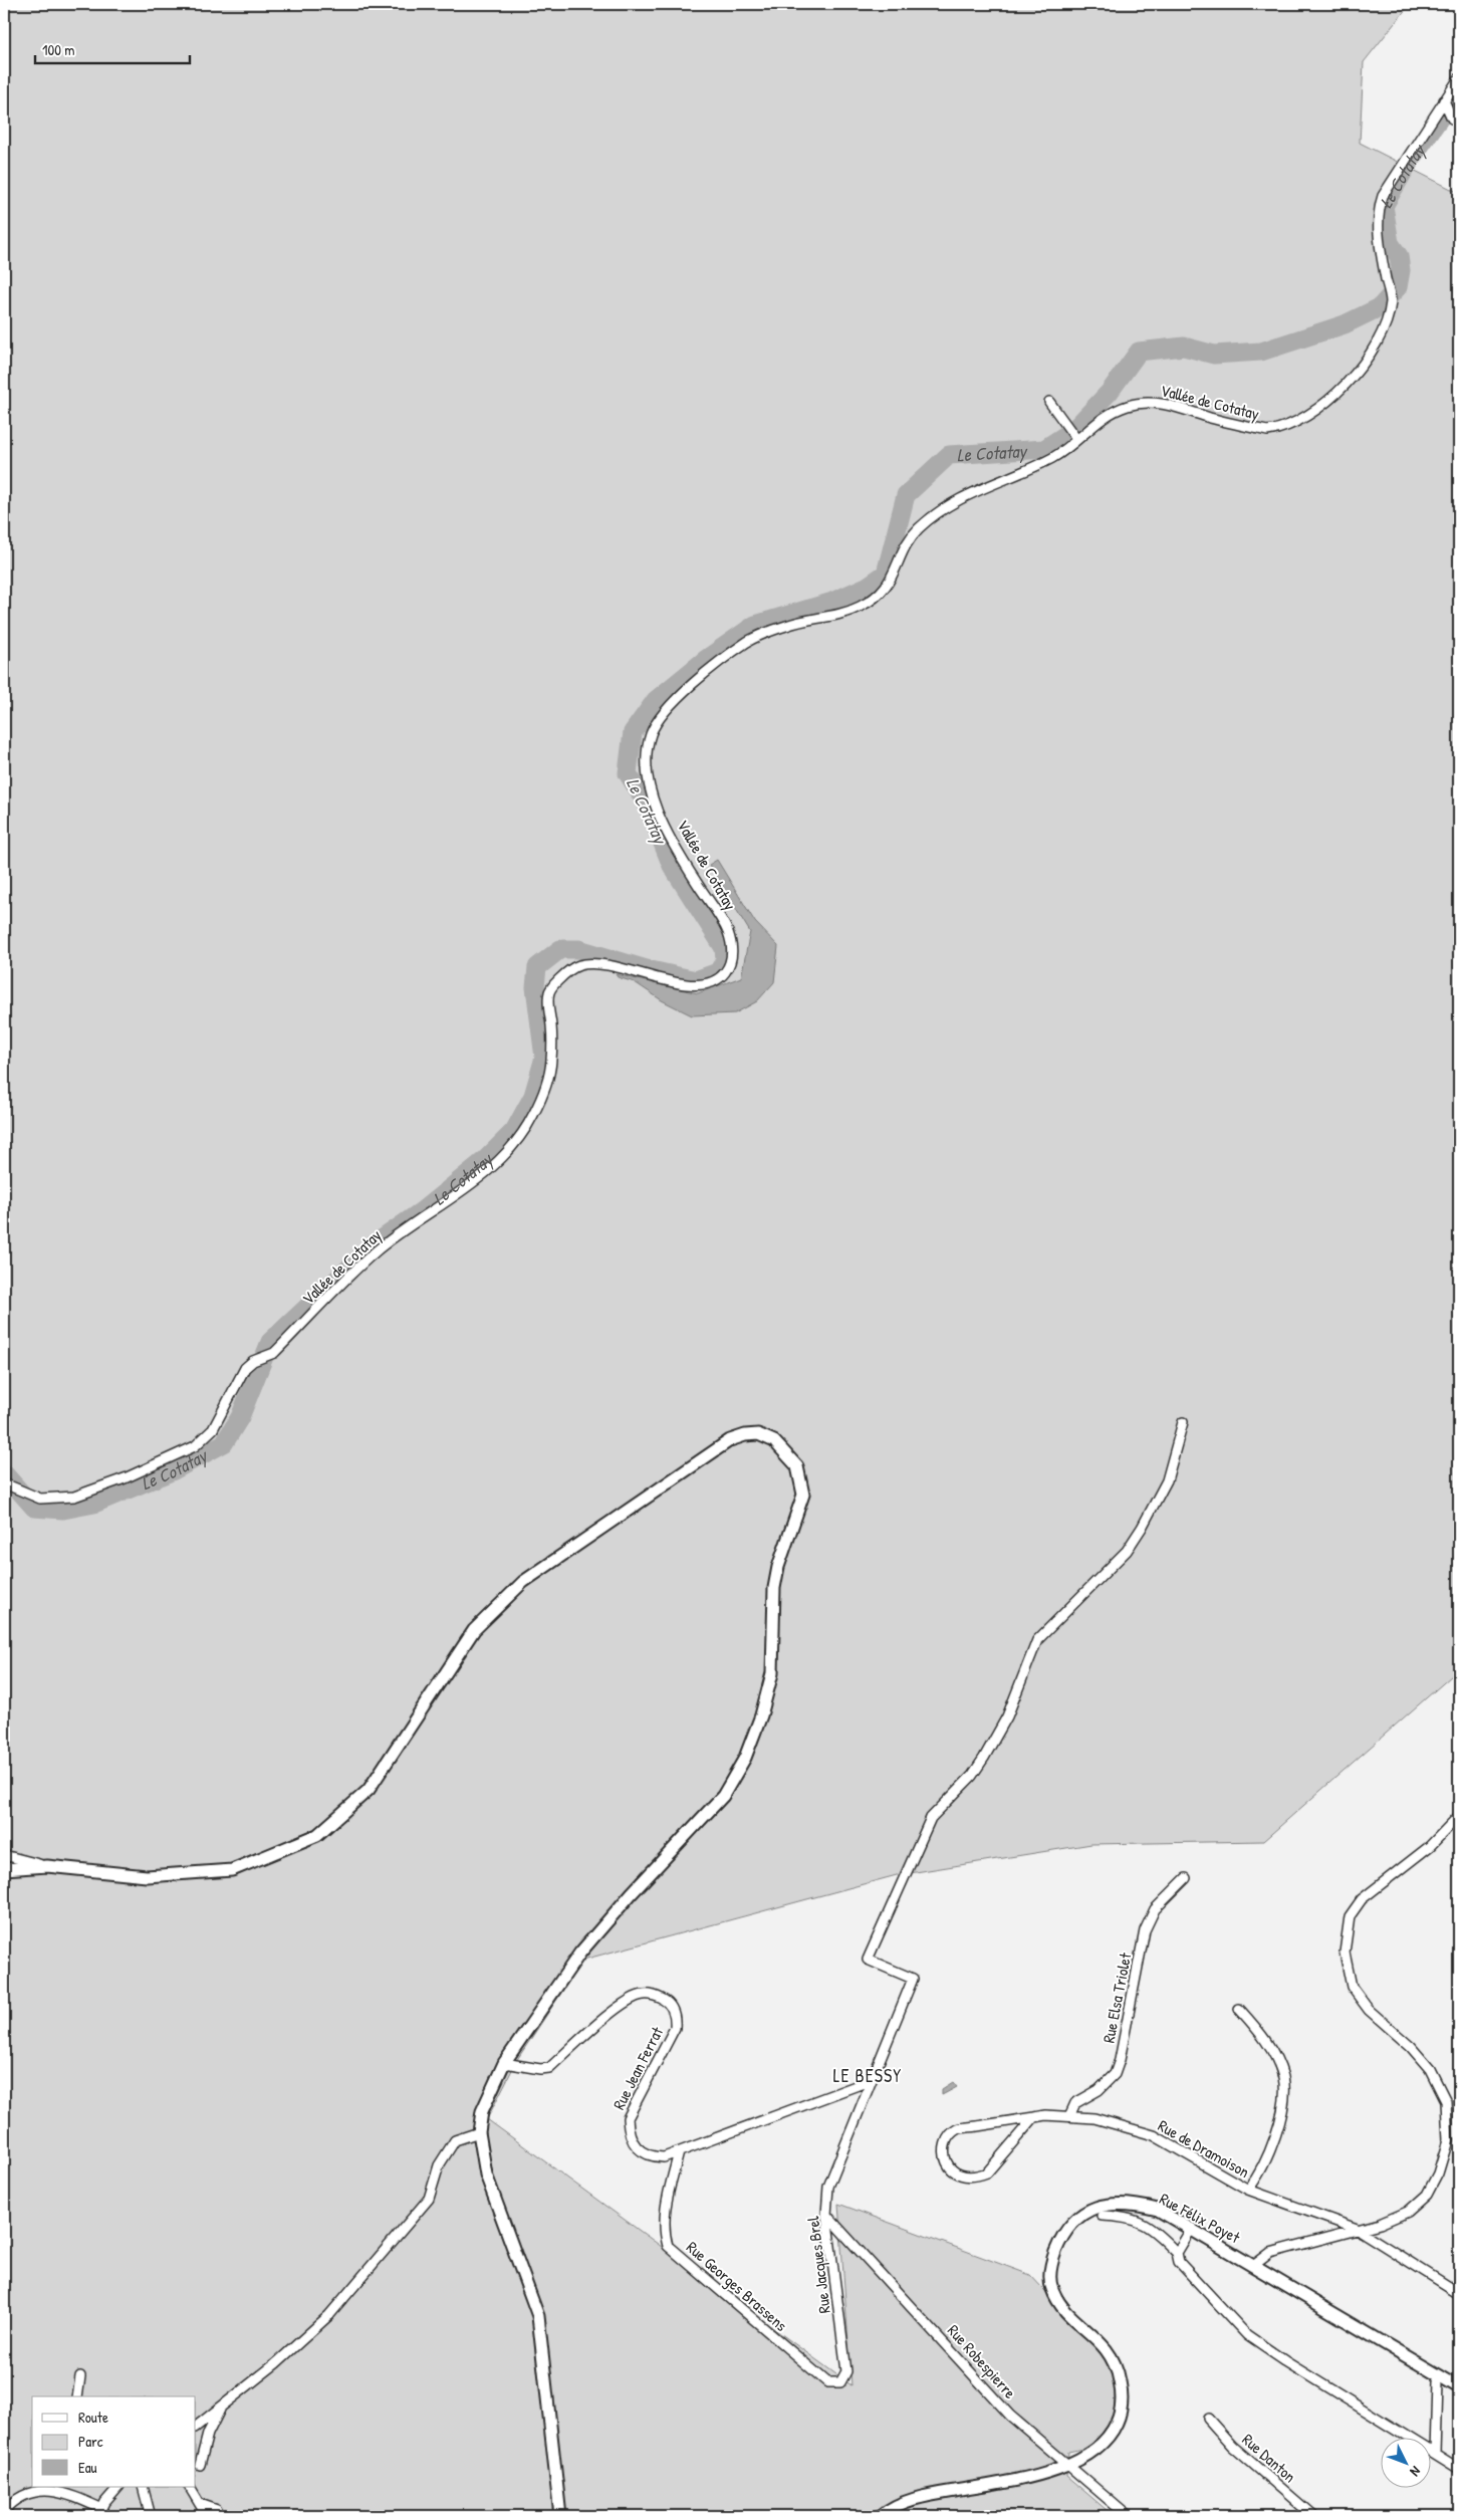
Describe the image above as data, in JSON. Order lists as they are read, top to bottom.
{
  "streets": {
    "street": [
      "Vallée de Cotatay",
      "Rue Elsa Triolet",
      "Rue Jean Ferrat",
      "Rue de Dramoison",
      "Rue Félix Poyet",
      "Rue Jacques Brel",
      "Rue Georges Brassens",
      "Rue Robespierre",
      "Rue Danton"
    ]
  },
  "crossings": [
    ["Rue Elsa Triolet", "Rue de Dramoison"],
    ["Rue Jean Ferrat", "Rue Jacques Brel"],
    ["Rue Jean Ferrat", "Rue Georges Brassens"],
    ["Rue Félix Poyet", "Rue Robespierre"],
    ["Rue Jacques Brel", "Rue Georges Brassens"],
    ["Rue Jacques Brel", "Rue Robespierre"]
  ],
  "districts": ["LE BESSY"],
  "water": ["Le Cotatay"],
  "legend": ["Route", "Parc", "Eau"],
  "scale_bar": "100 m",
  "north": "bottom right"
}
